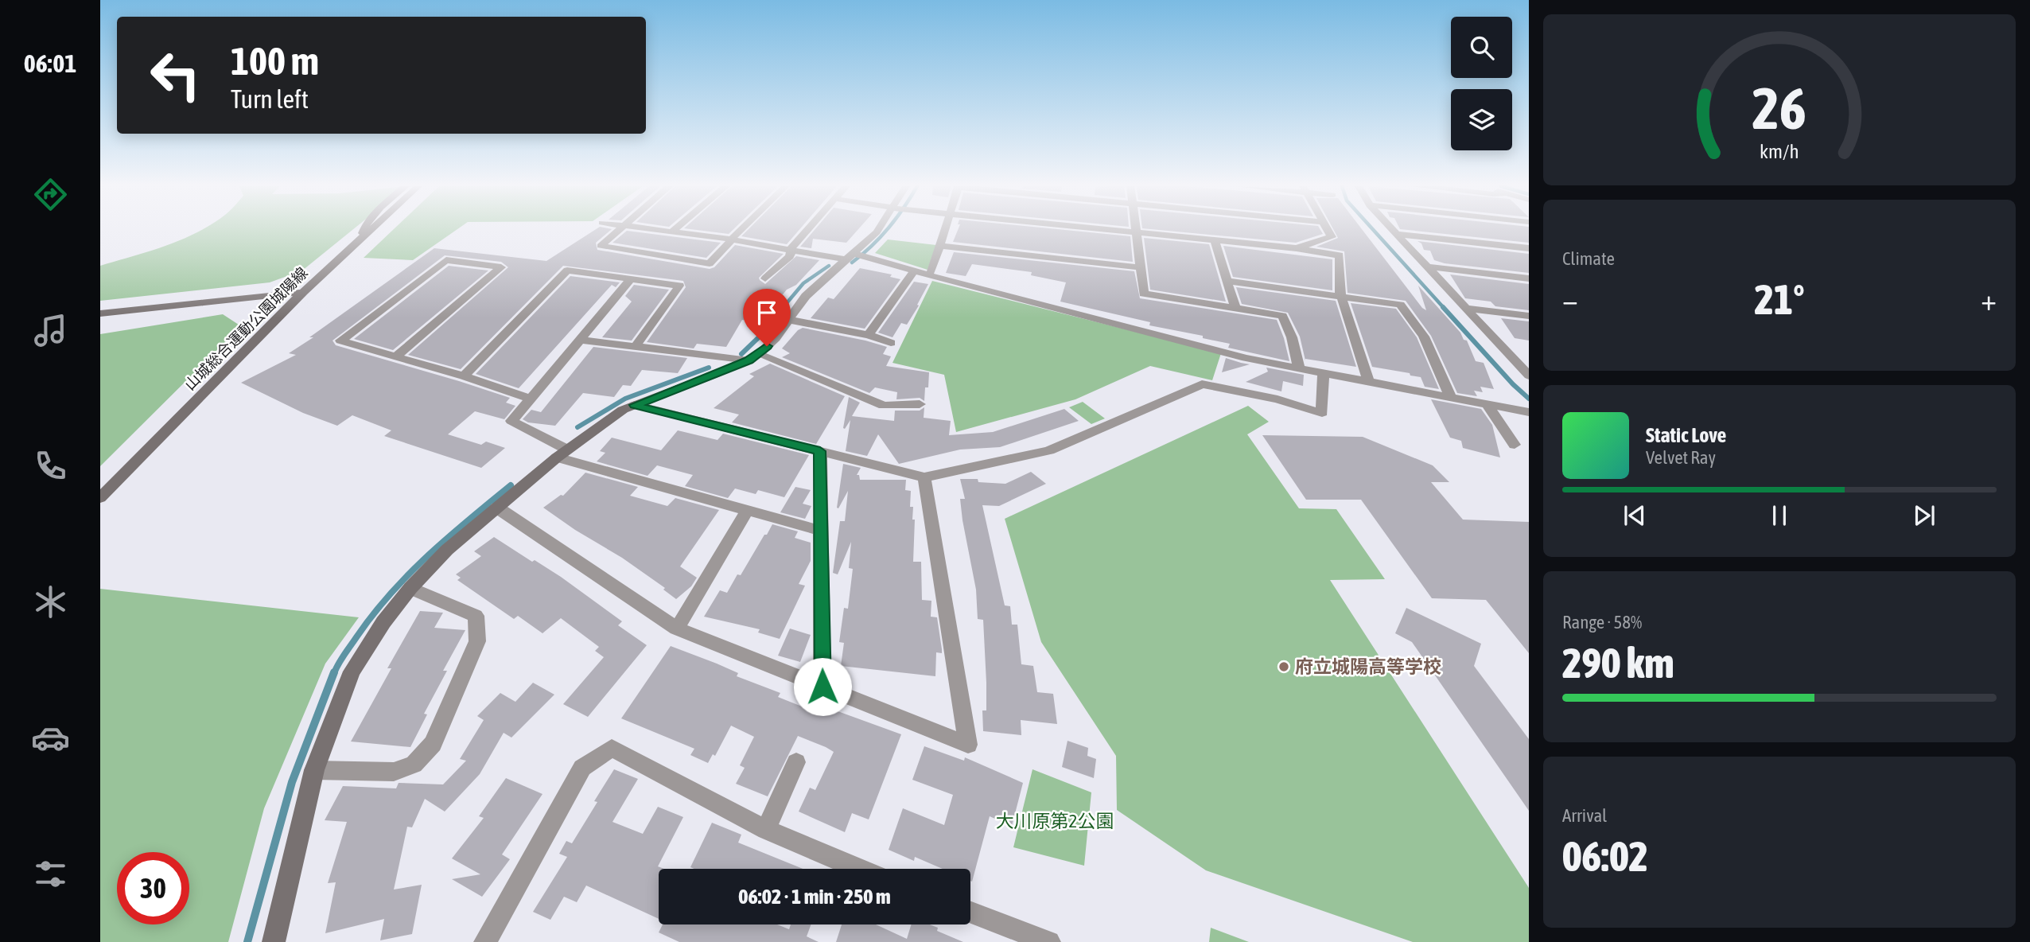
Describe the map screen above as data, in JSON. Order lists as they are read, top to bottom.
{
  "streets": {
    "main road": ["山城総合運動公園城陽線"]
  },
  "parks": ["大川原第2公園"],
  "places": ["府立城陽高等学校"],
  "page": {
    "tabs": "06:01",
    "turn": ["100 m", "Turn left"],
    "tile": [
      "Climate",
      ["Range · 58%", "290 km"],
      ["Arrival", "06:02"]
    ],
    "heat": ["−", "21°", "+"],
    "song": ["Static Love", "Velvet Ray"],
    "limit": "30",
    "trip": "06:02 · 1 min · 250 m",
    "gauge": ["26", "km/h"]
  }
}
